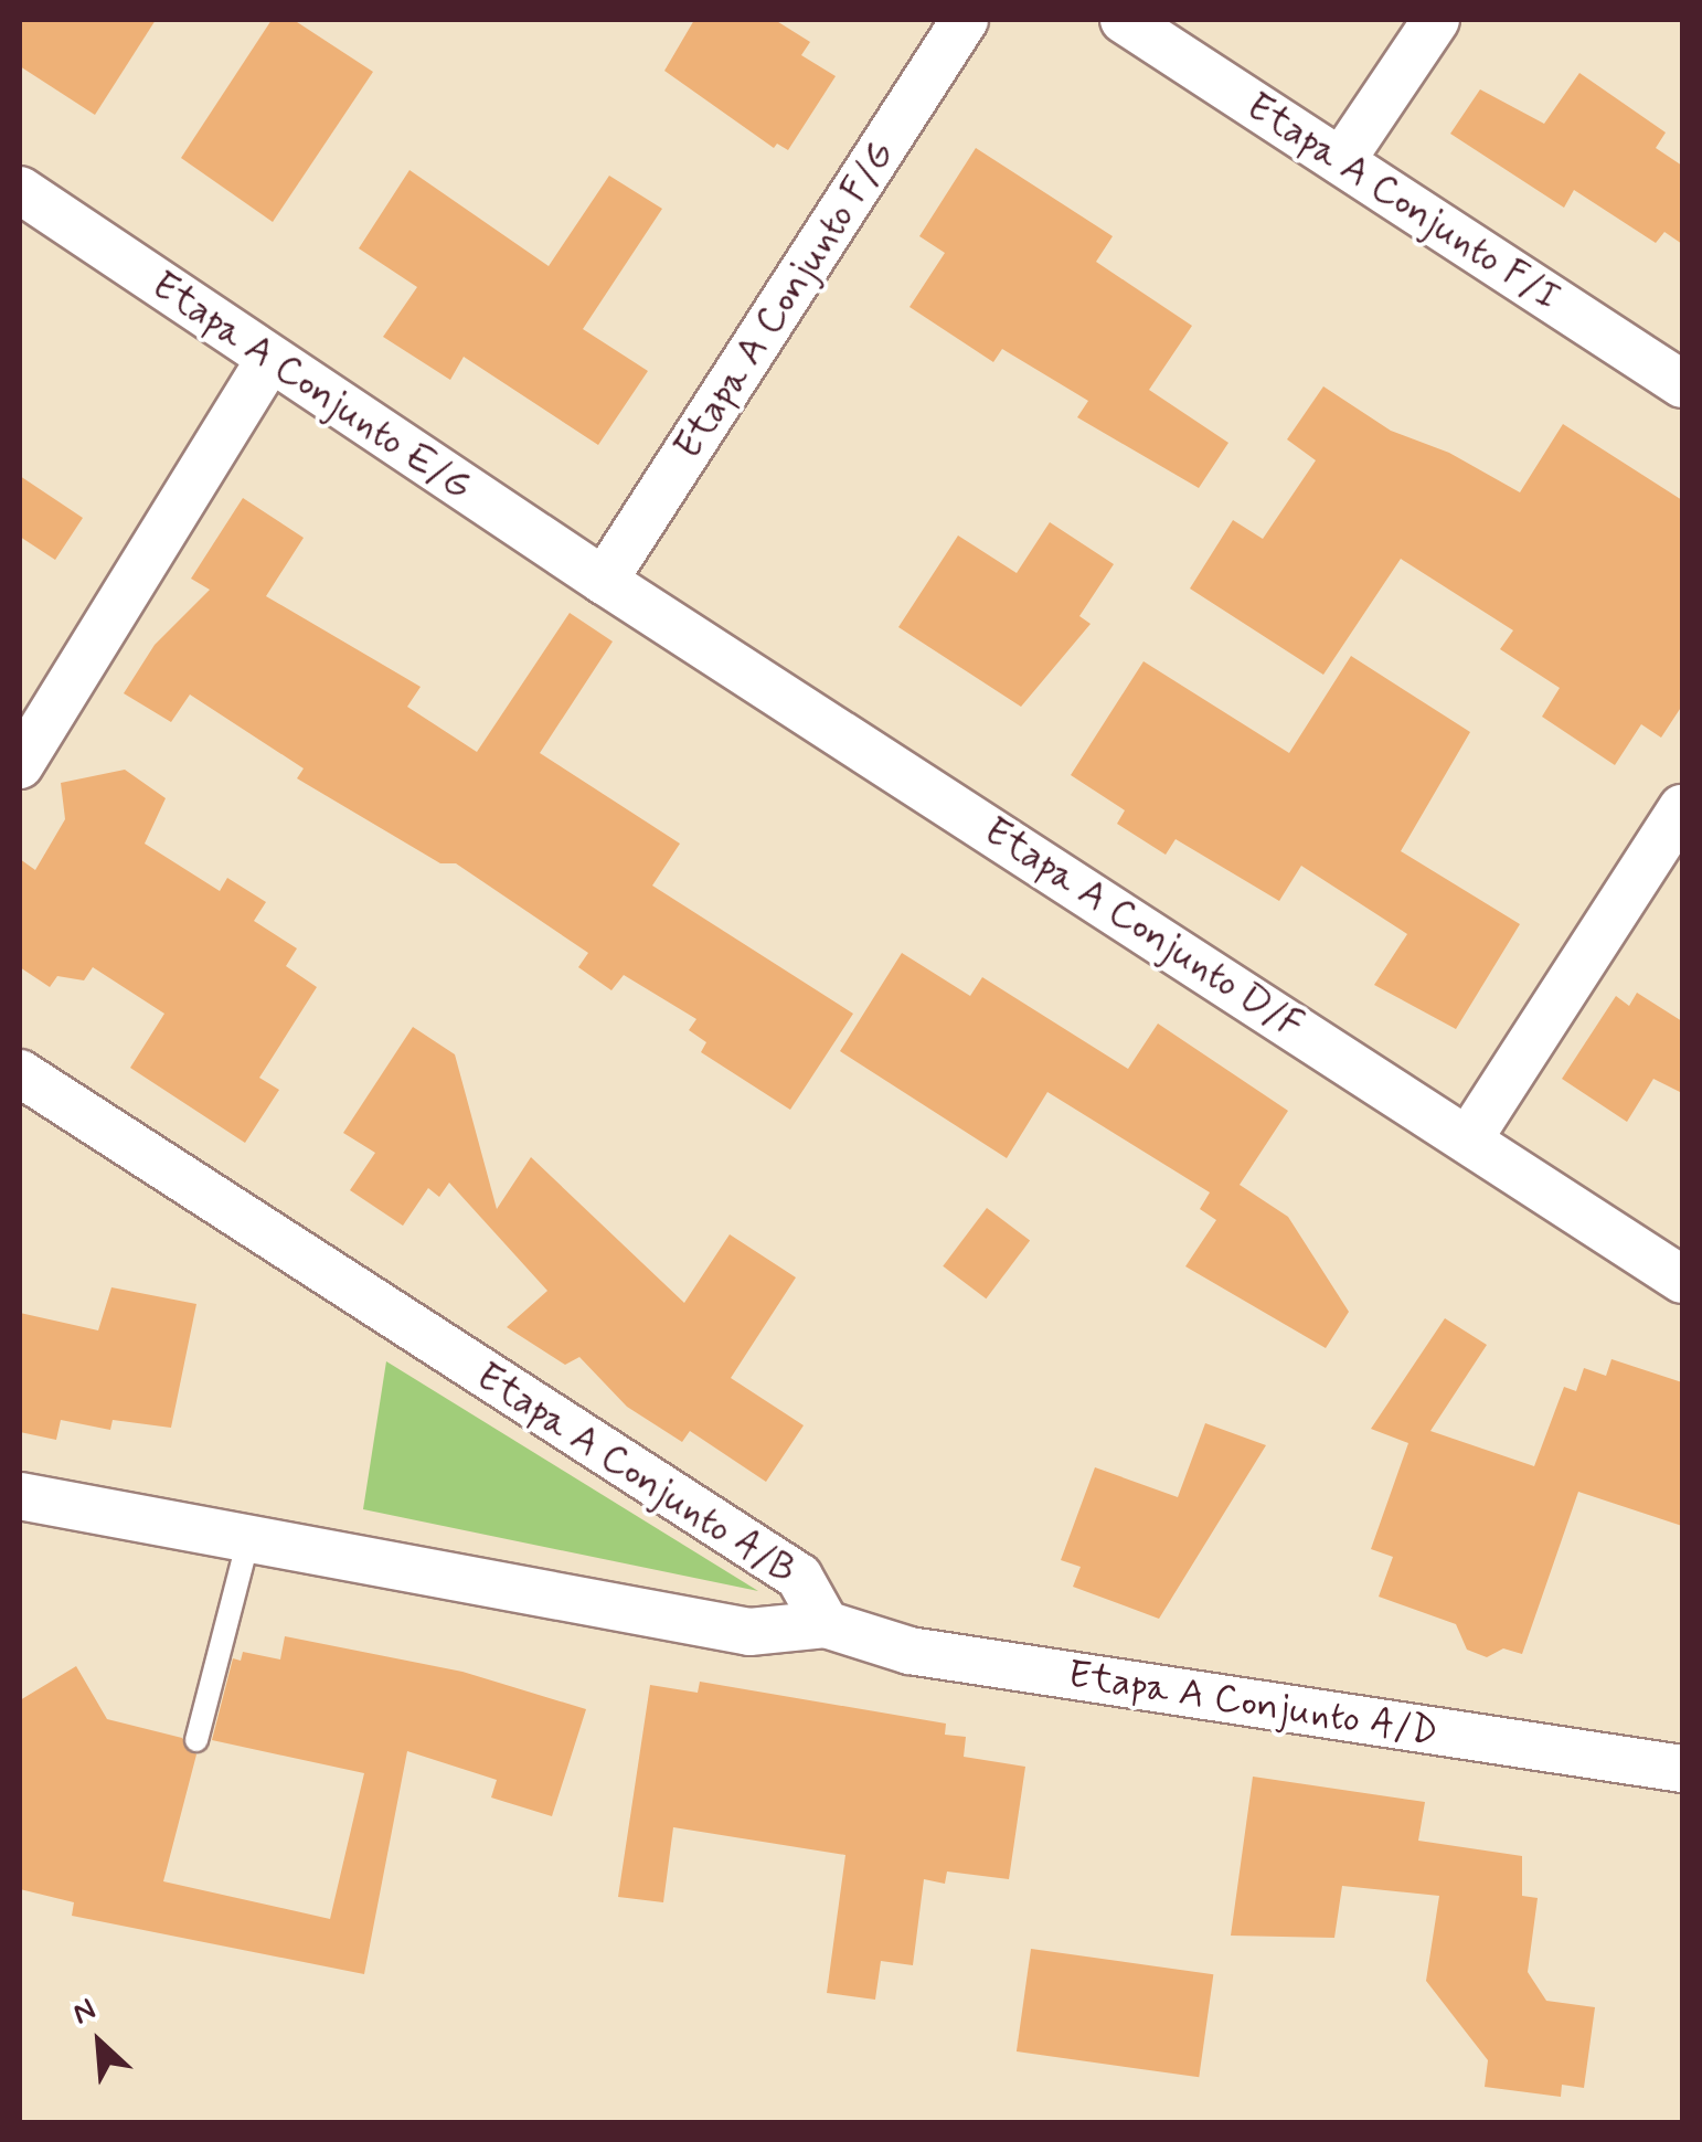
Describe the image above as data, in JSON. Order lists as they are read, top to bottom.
{
  "streets": {
    "street": [
      "Etapa A Conjunto F/I",
      "Etapa A Conjunto F/G",
      "Etapa A Conjunto E/G",
      "Etapa A Conjunto D/F",
      "Etapa A Conjunto A/B",
      "Etapa A Conjunto A/D"
    ]
  },
  "crossings": [
    ["Etapa A Conjunto F/G", "Etapa A Conjunto E/G"],
    ["Etapa A Conjunto F/G", "Etapa A Conjunto D/F"],
    ["Etapa A Conjunto E/G", "Etapa A Conjunto D/F"],
    ["Etapa A Conjunto A/B", "Etapa A Conjunto A/D"]
  ],
  "north": "top left"
}
